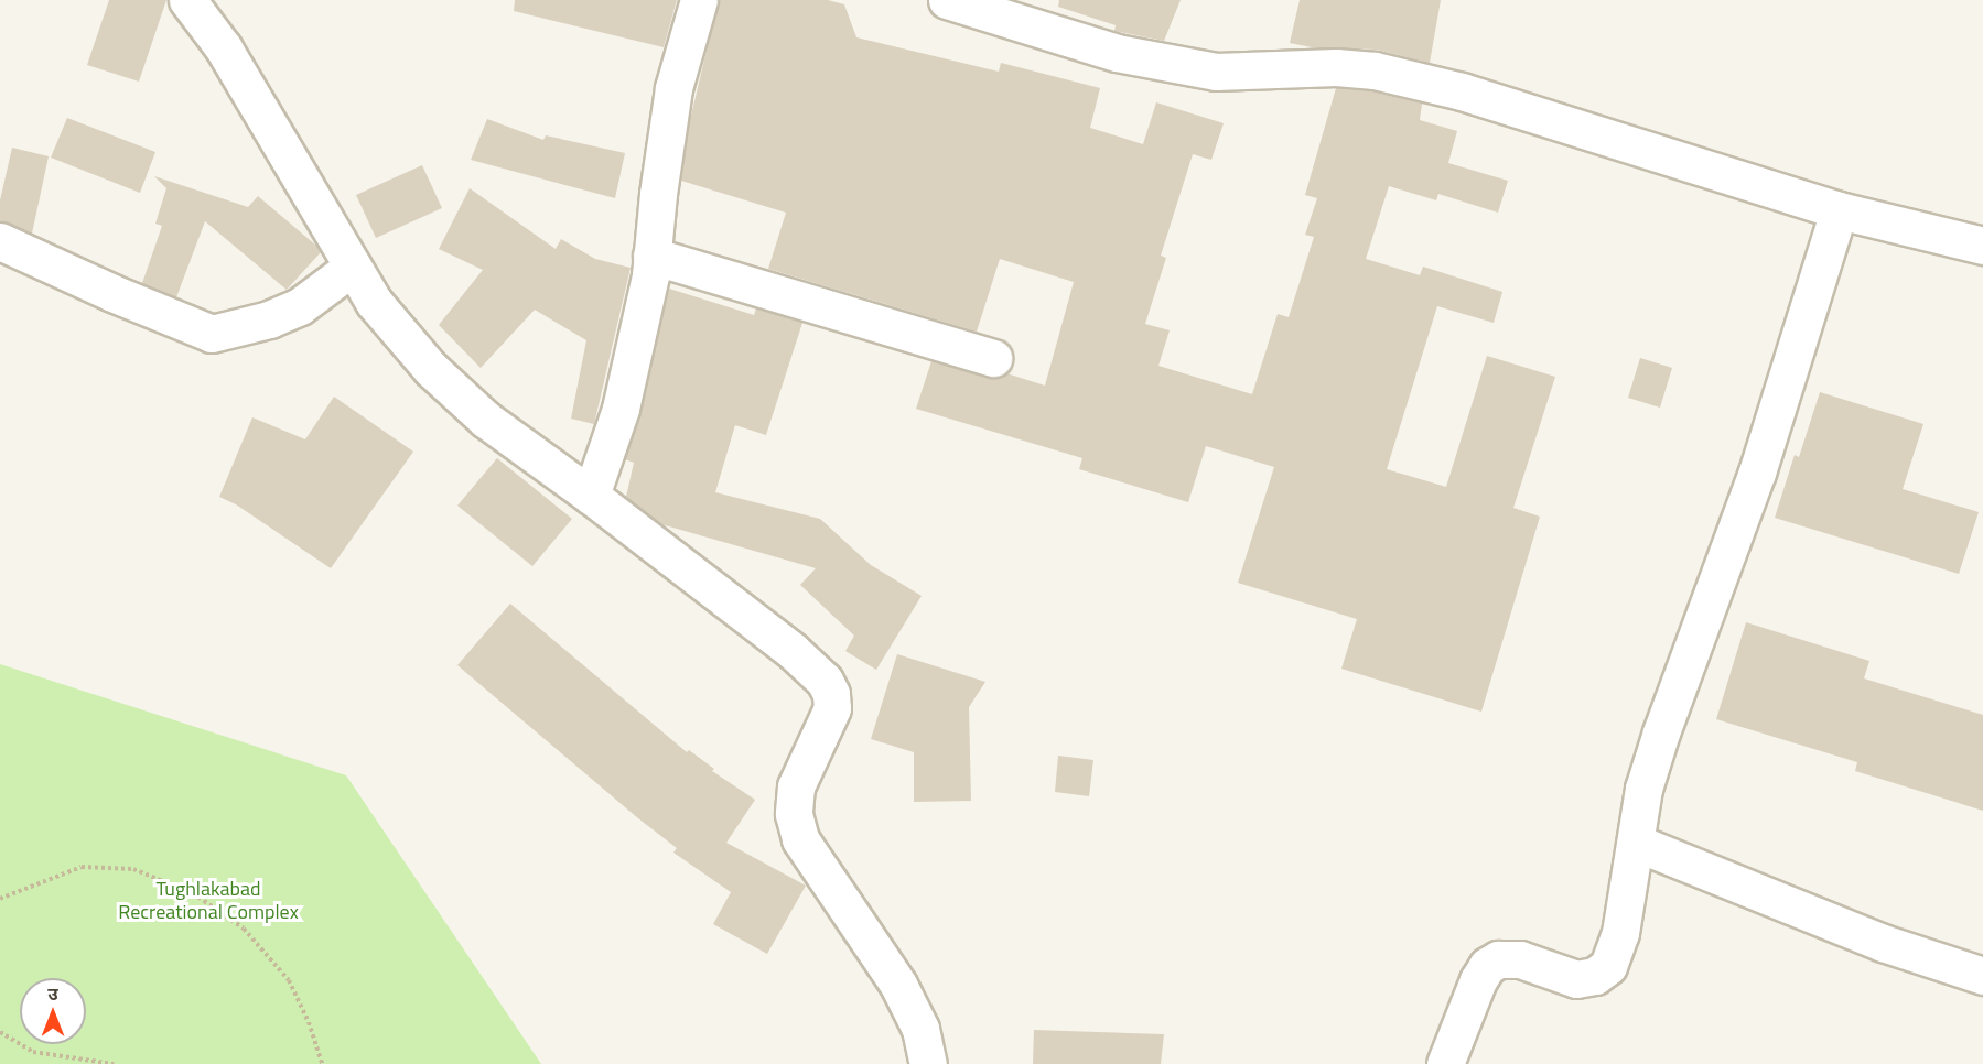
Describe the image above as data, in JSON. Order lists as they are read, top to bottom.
{
  "parks": ["Tughlakabad Recreational Complex"],
  "north": "top"
}
